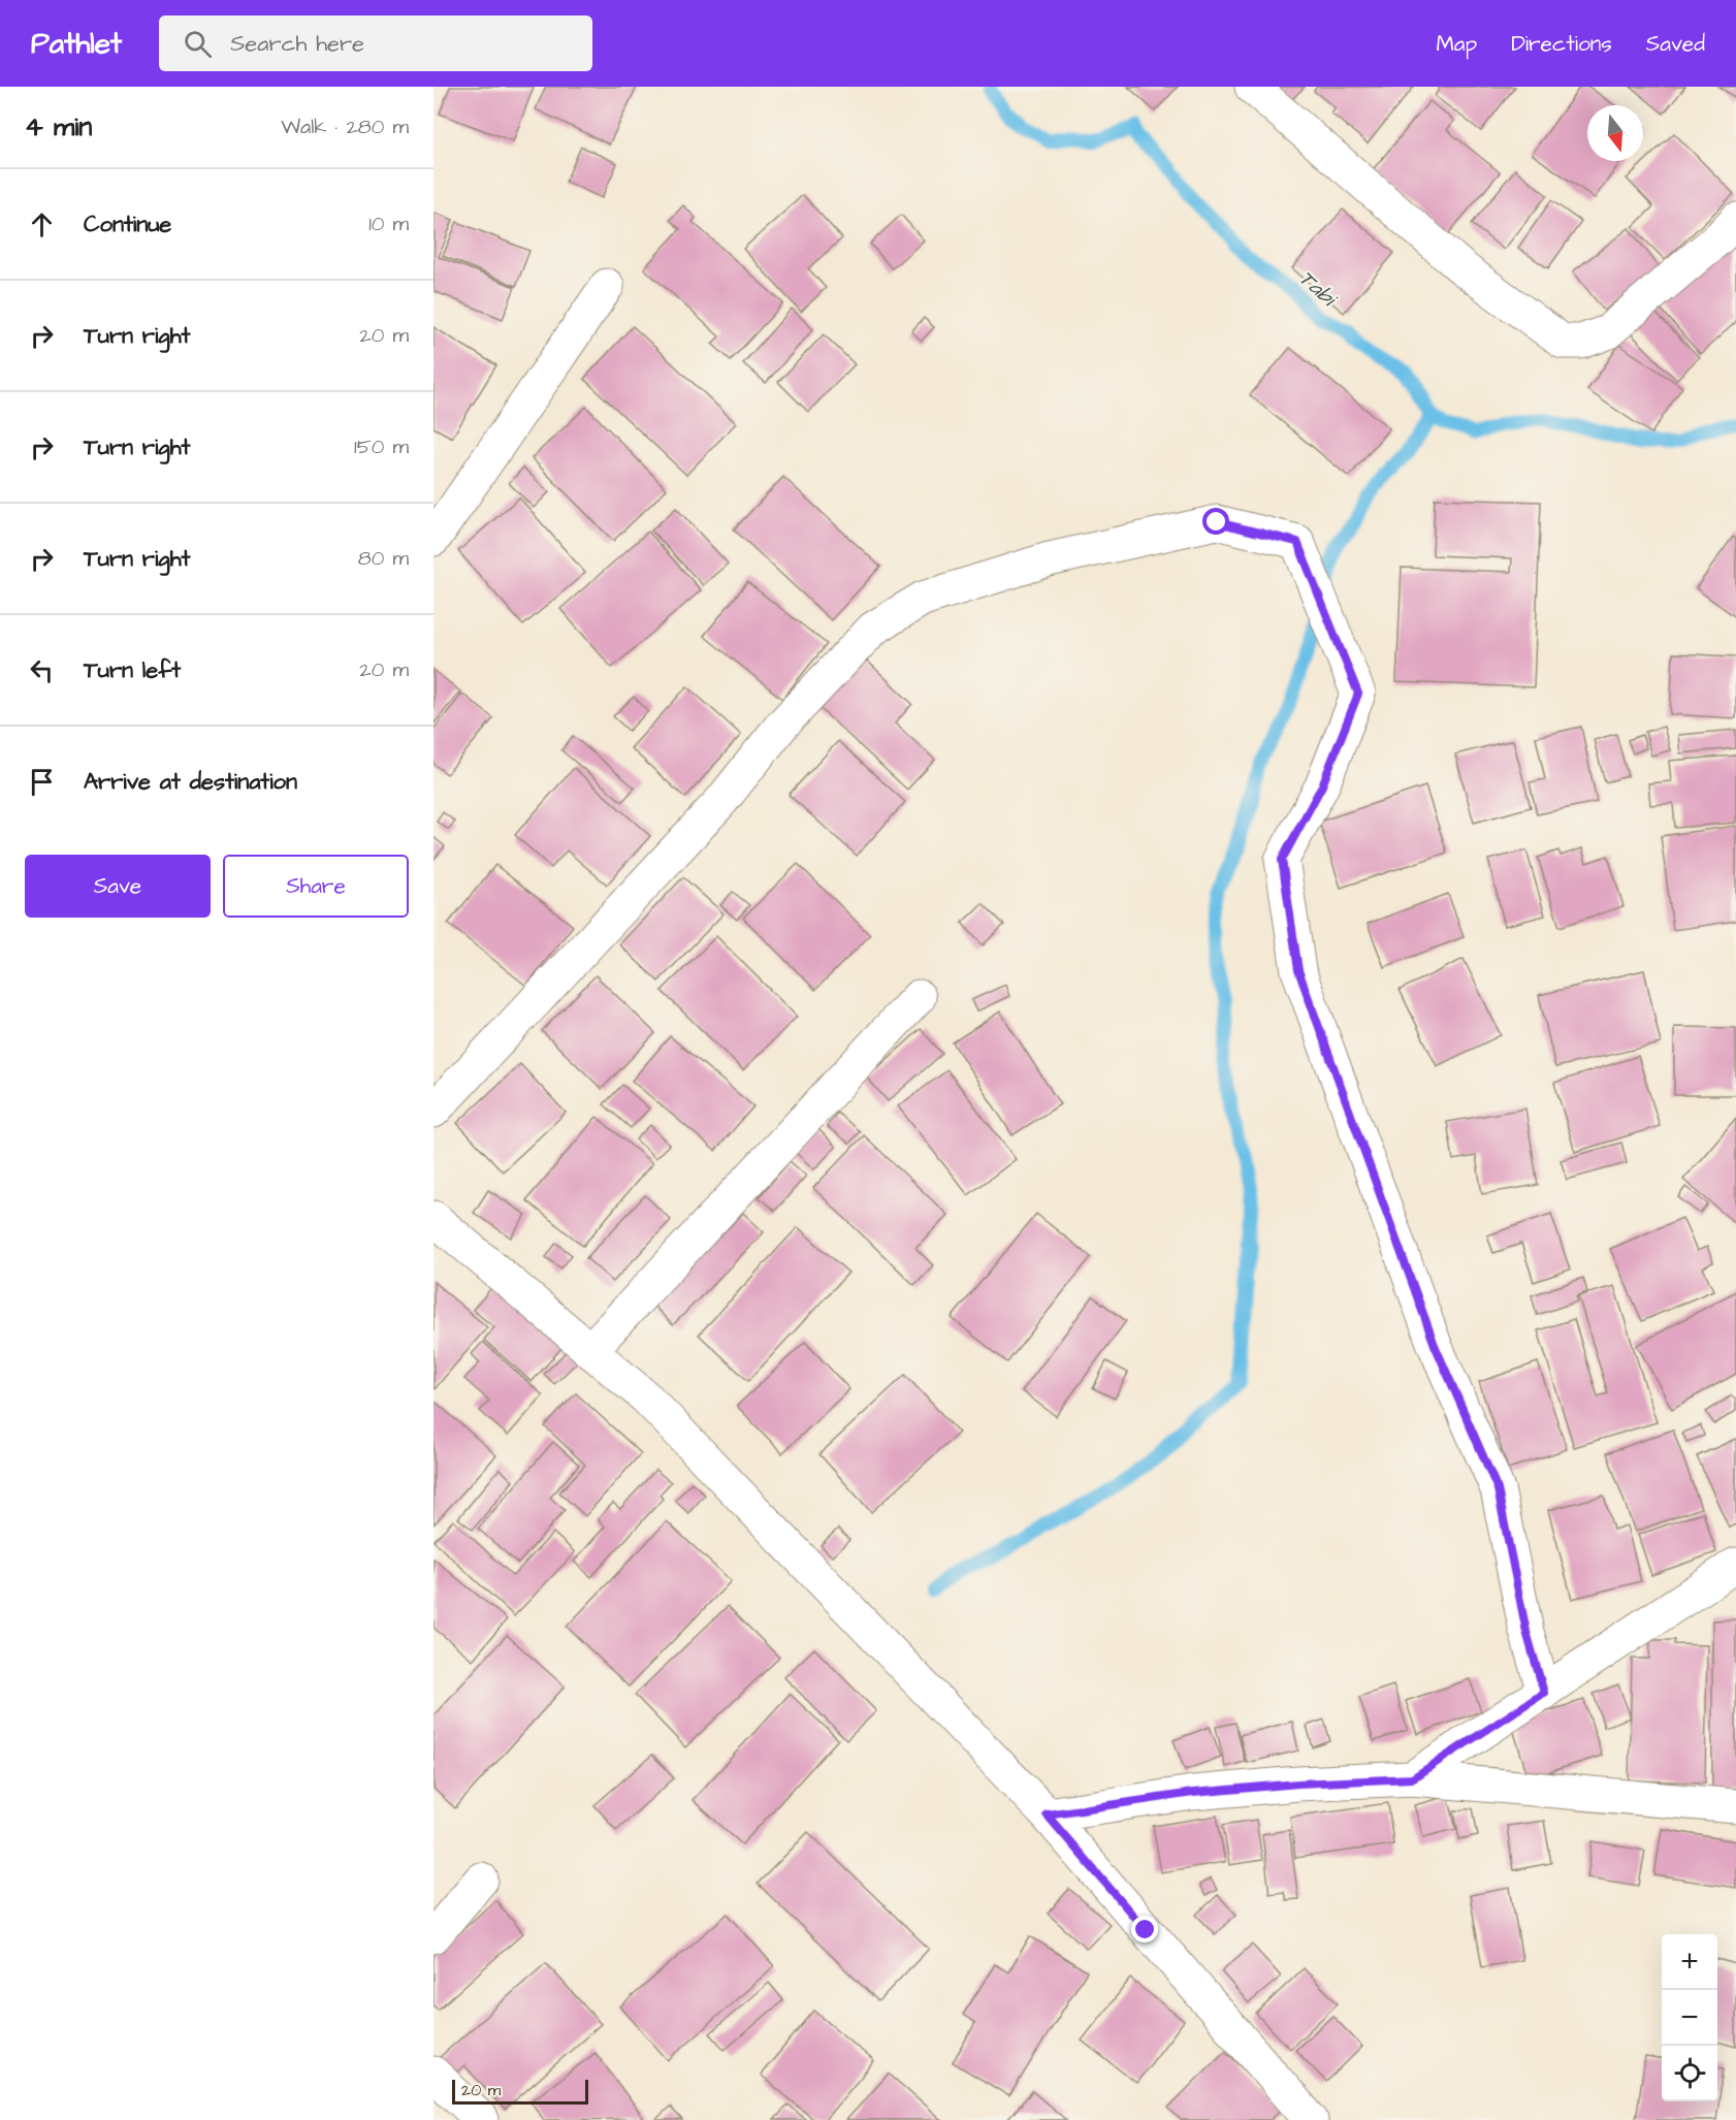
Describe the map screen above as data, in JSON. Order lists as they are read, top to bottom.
{
  "water": ["Tabi"],
  "scale_bar": "20 m",
  "north": "bottom",
  "page": {
    "header": "Pathlet",
    "search": "Search here",
    "nav": ["Map", "Directions", "Saved"],
    "heading": ["4 min", "Walk · 280 m"],
    "list": [
      ["Continue", "10 m"],
      ["Turn right", "20 m"],
      ["Turn right", "150 m"],
      ["Turn right", "80 m"],
      ["Turn left", "20 m"],
      "Arrive at destination"
    ],
    "buttons": ["Save", "Share"],
    "map_buttons": ["+", "−"],
    "scale": "20 m"
  }
}
